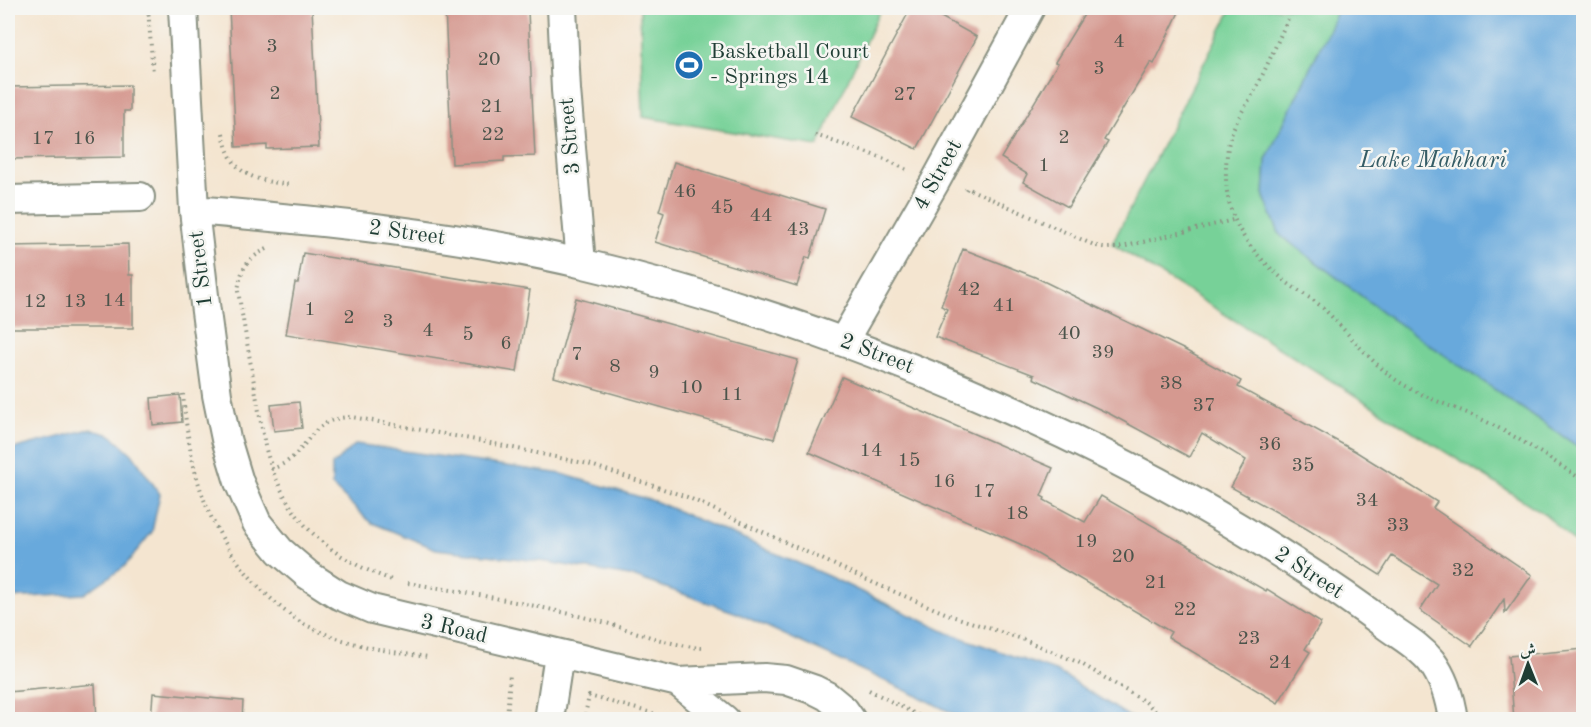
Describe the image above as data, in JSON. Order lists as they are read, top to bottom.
{
  "streets": {
    "street": [
      "3 Street",
      "4 Street",
      "2 Street",
      "1 Street",
      "3 Road"
    ]
  },
  "crossings": [
    ["3 Street", "2 Street"],
    ["4 Street", "2 Street"],
    ["2 Street", "1 Street"],
    ["1 Street", "3 Road"]
  ],
  "water": ["Lake Mahhari"],
  "places": {
    "sports": ["Basketball Court - Springs 14"]
  },
  "house_numbers": [
    "4",
    "3",
    "20",
    "3",
    "2",
    "27",
    "21",
    "22",
    "2",
    "17",
    "16",
    "1",
    "46",
    "45",
    "44",
    "43",
    "42",
    "14",
    "12",
    "13",
    "41",
    "1",
    "2",
    "3",
    "4",
    "40",
    "5",
    "6",
    "39",
    "7",
    "8",
    "9",
    "38",
    "10",
    "11",
    "37",
    "36",
    "14",
    "15",
    "35",
    "16",
    "17",
    "34",
    "18",
    "33",
    "19",
    "20",
    "32",
    "21",
    "22",
    "23",
    "24"
  ],
  "north": "top"
}
